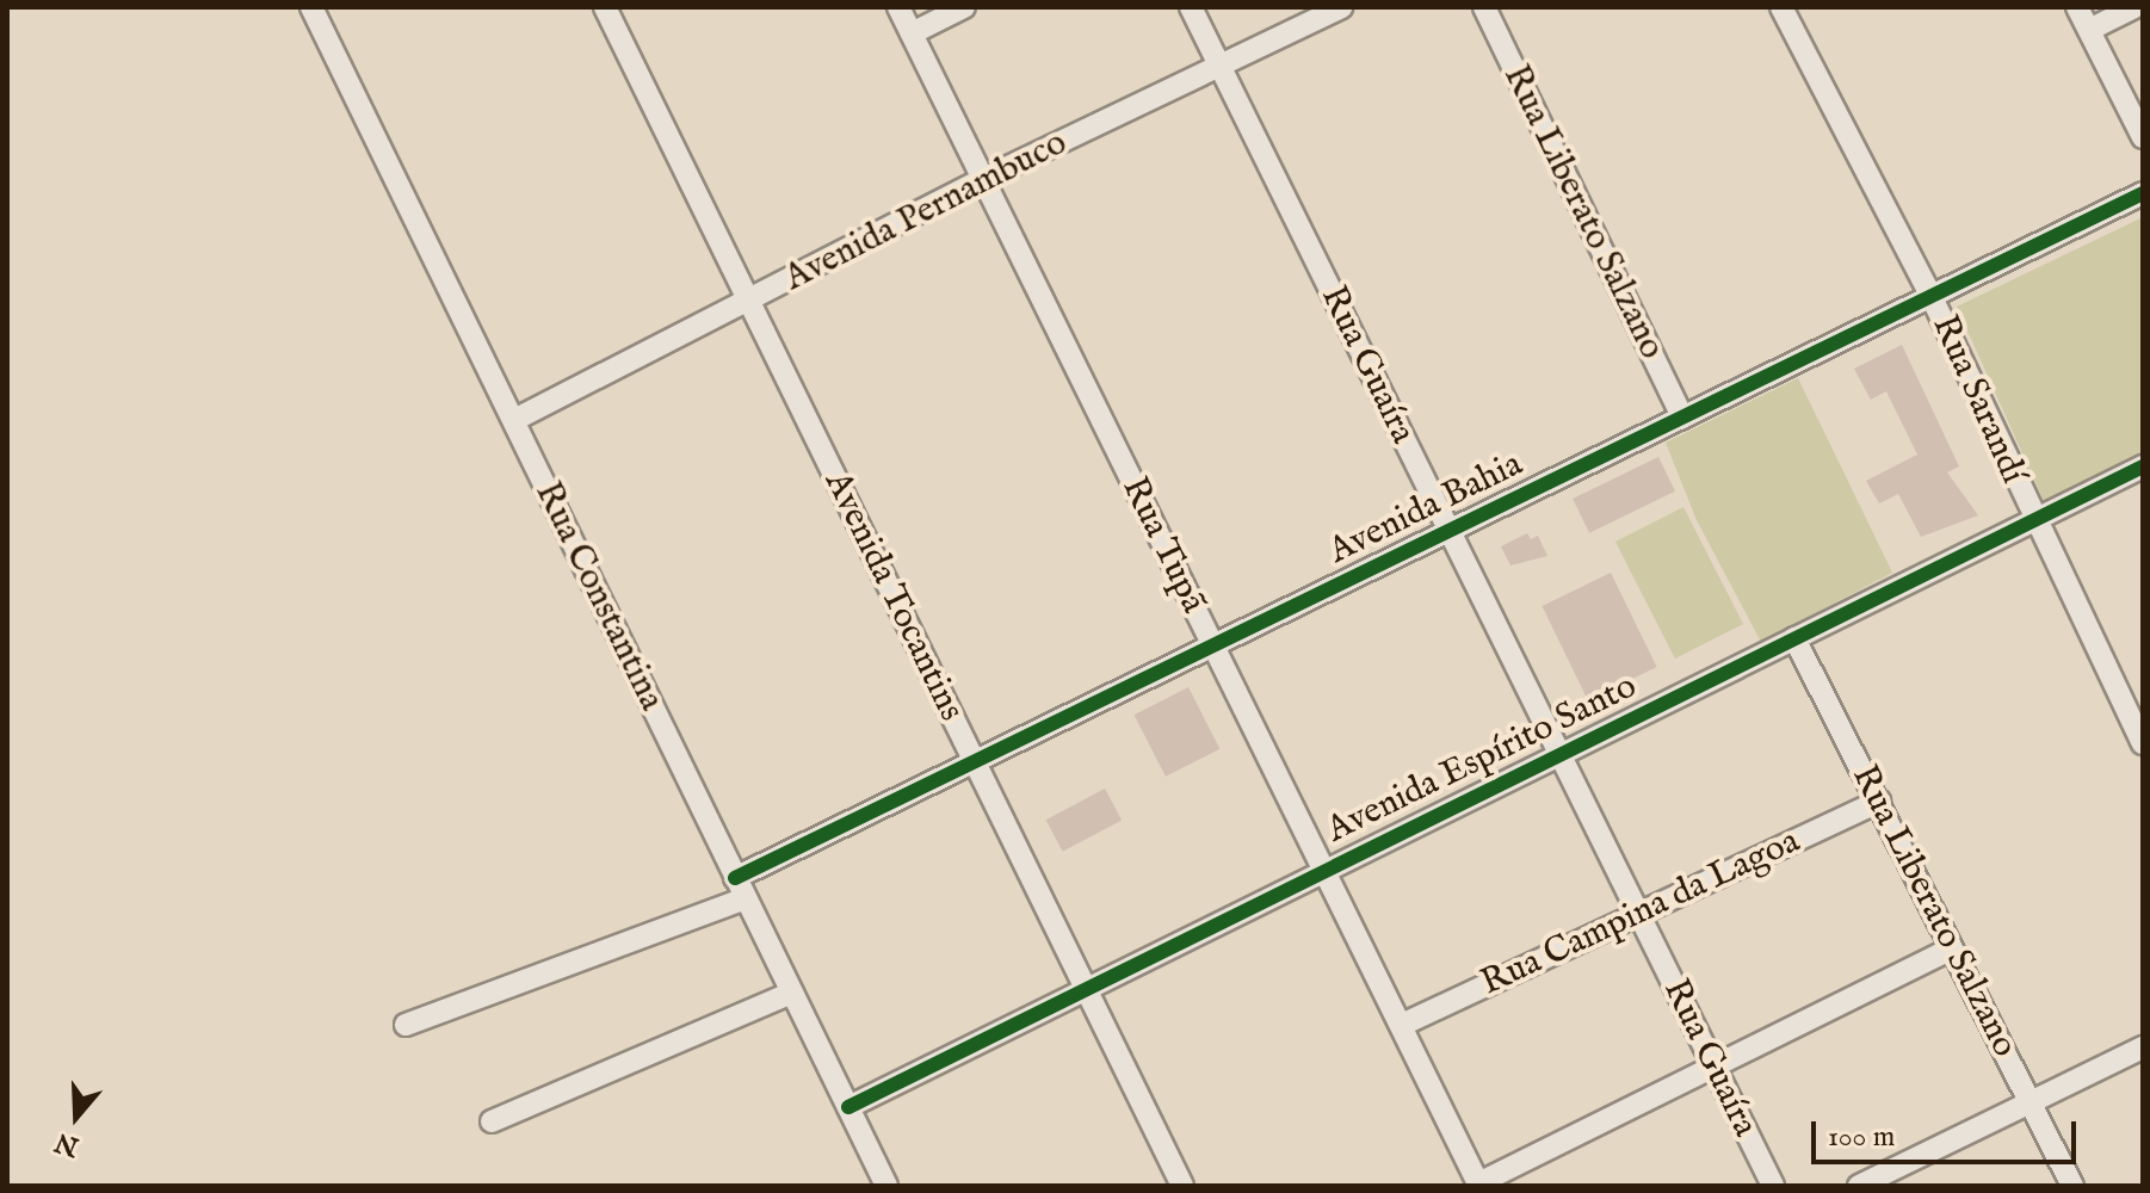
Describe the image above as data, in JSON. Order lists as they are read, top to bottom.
{
  "streets": {
    "street": [
      "Avenida Pernambuco",
      "Rua Liberato Salzano",
      "Rua Guaíra",
      "Rua Sarandí",
      "Avenida Bahia",
      "Rua Tupã",
      "Rua Constantina",
      "Avenida Tocantins",
      "Avenida Espírito Santo",
      "Rua Campina da Lagoa"
    ]
  },
  "crossings": [
    ["Avenida Pernambuco", "Rua Guaíra"],
    ["Avenida Pernambuco", "Rua Tupã"],
    ["Avenida Pernambuco", "Rua Constantina"],
    ["Avenida Pernambuco", "Avenida Tocantins"],
    ["Rua Liberato Salzano", "Avenida Bahia"],
    ["Rua Liberato Salzano", "Avenida Espírito Santo"],
    ["Rua Liberato Salzano", "Rua Campina da Lagoa"],
    ["Rua Guaíra", "Avenida Bahia"],
    ["Rua Guaíra", "Avenida Espírito Santo"],
    ["Rua Guaíra", "Rua Campina da Lagoa"],
    ["Rua Sarandí", "Avenida Bahia"],
    ["Rua Sarandí", "Avenida Espírito Santo"],
    ["Avenida Bahia", "Rua Tupã"],
    ["Avenida Bahia", "Rua Constantina"],
    ["Avenida Bahia", "Avenida Tocantins"],
    ["Rua Tupã", "Avenida Espírito Santo"],
    ["Rua Tupã", "Rua Campina da Lagoa"],
    ["Rua Constantina", "Avenida Espírito Santo"],
    ["Avenida Tocantins", "Avenida Espírito Santo"]
  ],
  "scale_bar": "100 m",
  "north": "bottom"
}
